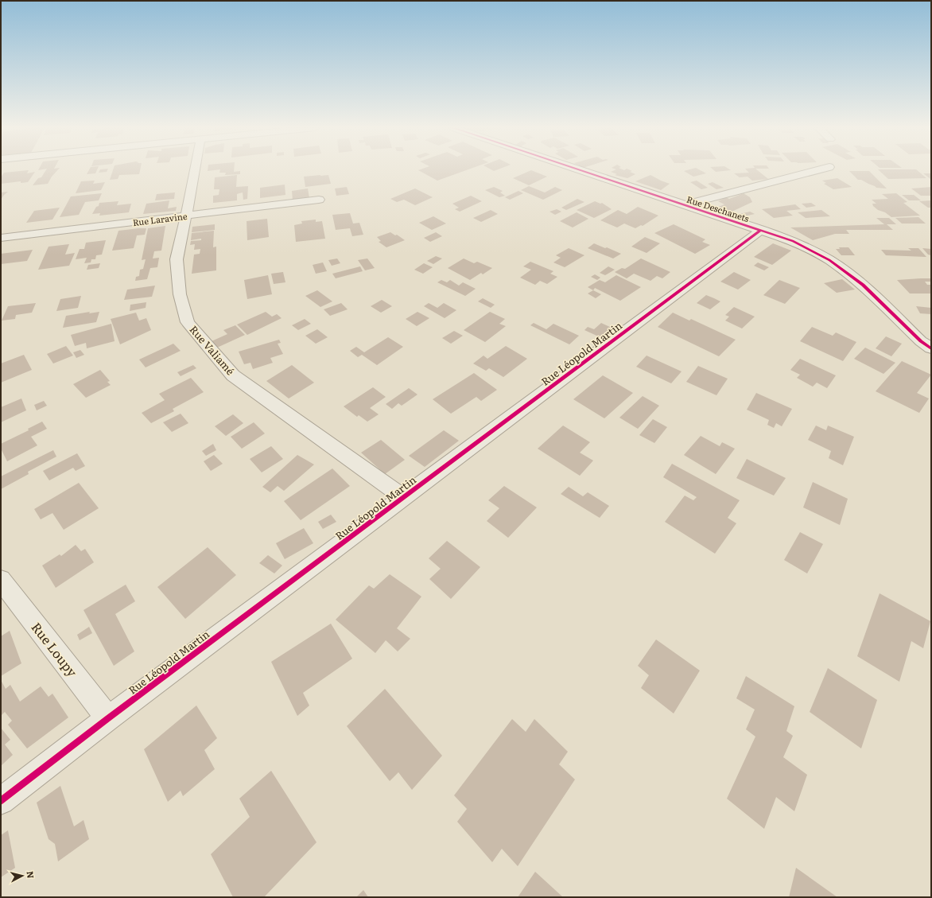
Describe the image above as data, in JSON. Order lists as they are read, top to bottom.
{
  "streets": {
    "street": [
      "Rue Deschanets",
      "Rue Laravine",
      "Rue Valiamé",
      "Rue Léopold Martin",
      "Rue Loupy"
    ]
  },
  "crossings": [
    ["Rue Deschanets", "Rue Léopold Martin"],
    ["Rue Laravine", "Rue Valiamé"],
    ["Rue Valiamé", "Rue Léopold Martin"],
    ["Rue Léopold Martin", "Rue Loupy"]
  ],
  "north": "right"
}
